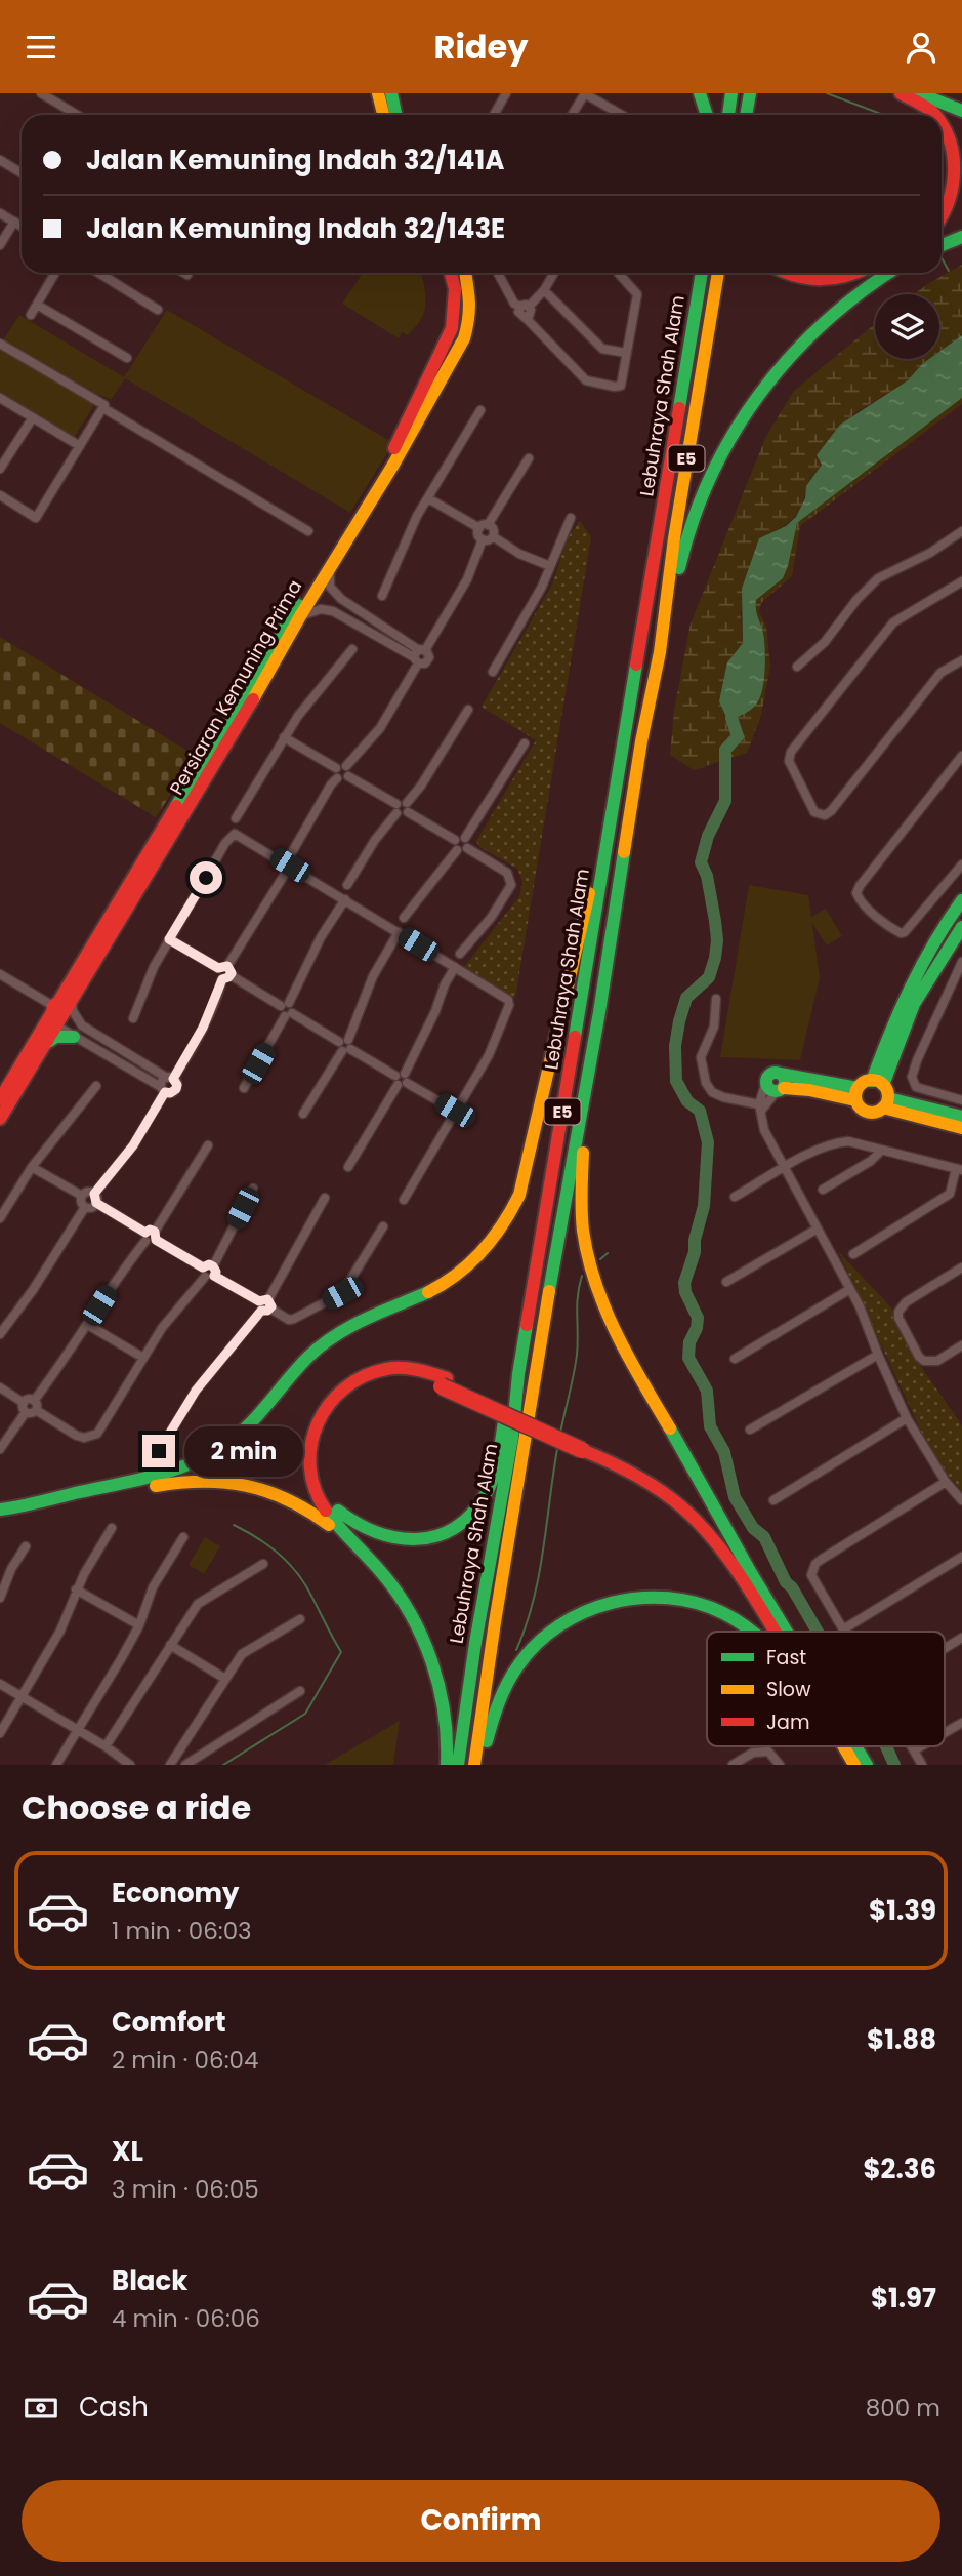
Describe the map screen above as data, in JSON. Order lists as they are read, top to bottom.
{
  "streets": {
    "main road": ["Lebuhraya Shah Alam", "E5", "Persiaran Kemuning Prima"]
  },
  "legend": ["Fast", "Slow", "Jam"],
  "page": {
    "header": "Ridey",
    "banner": ["Jalan Kemuning Indah 32/141A", "Jalan Kemuning Indah 32/143E"],
    "bubble": "2 min",
    "heading": "Choose a ride",
    "list": [
      {
        "name": "Economy",
        "note": "1 min · 06:03",
        "value": "$1.39"
      },
      {
        "name": "Comfort",
        "note": "2 min · 06:04",
        "value": "$1.88"
      },
      {
        "name": "XL",
        "note": "3 min · 06:05",
        "value": "$2.36"
      },
      {
        "name": "Black",
        "note": "4 min · 06:06",
        "value": "$1.97"
      }
    ],
    "pay": ["Cash", "800 m"],
    "buttons": "Confirm"
  }
}
